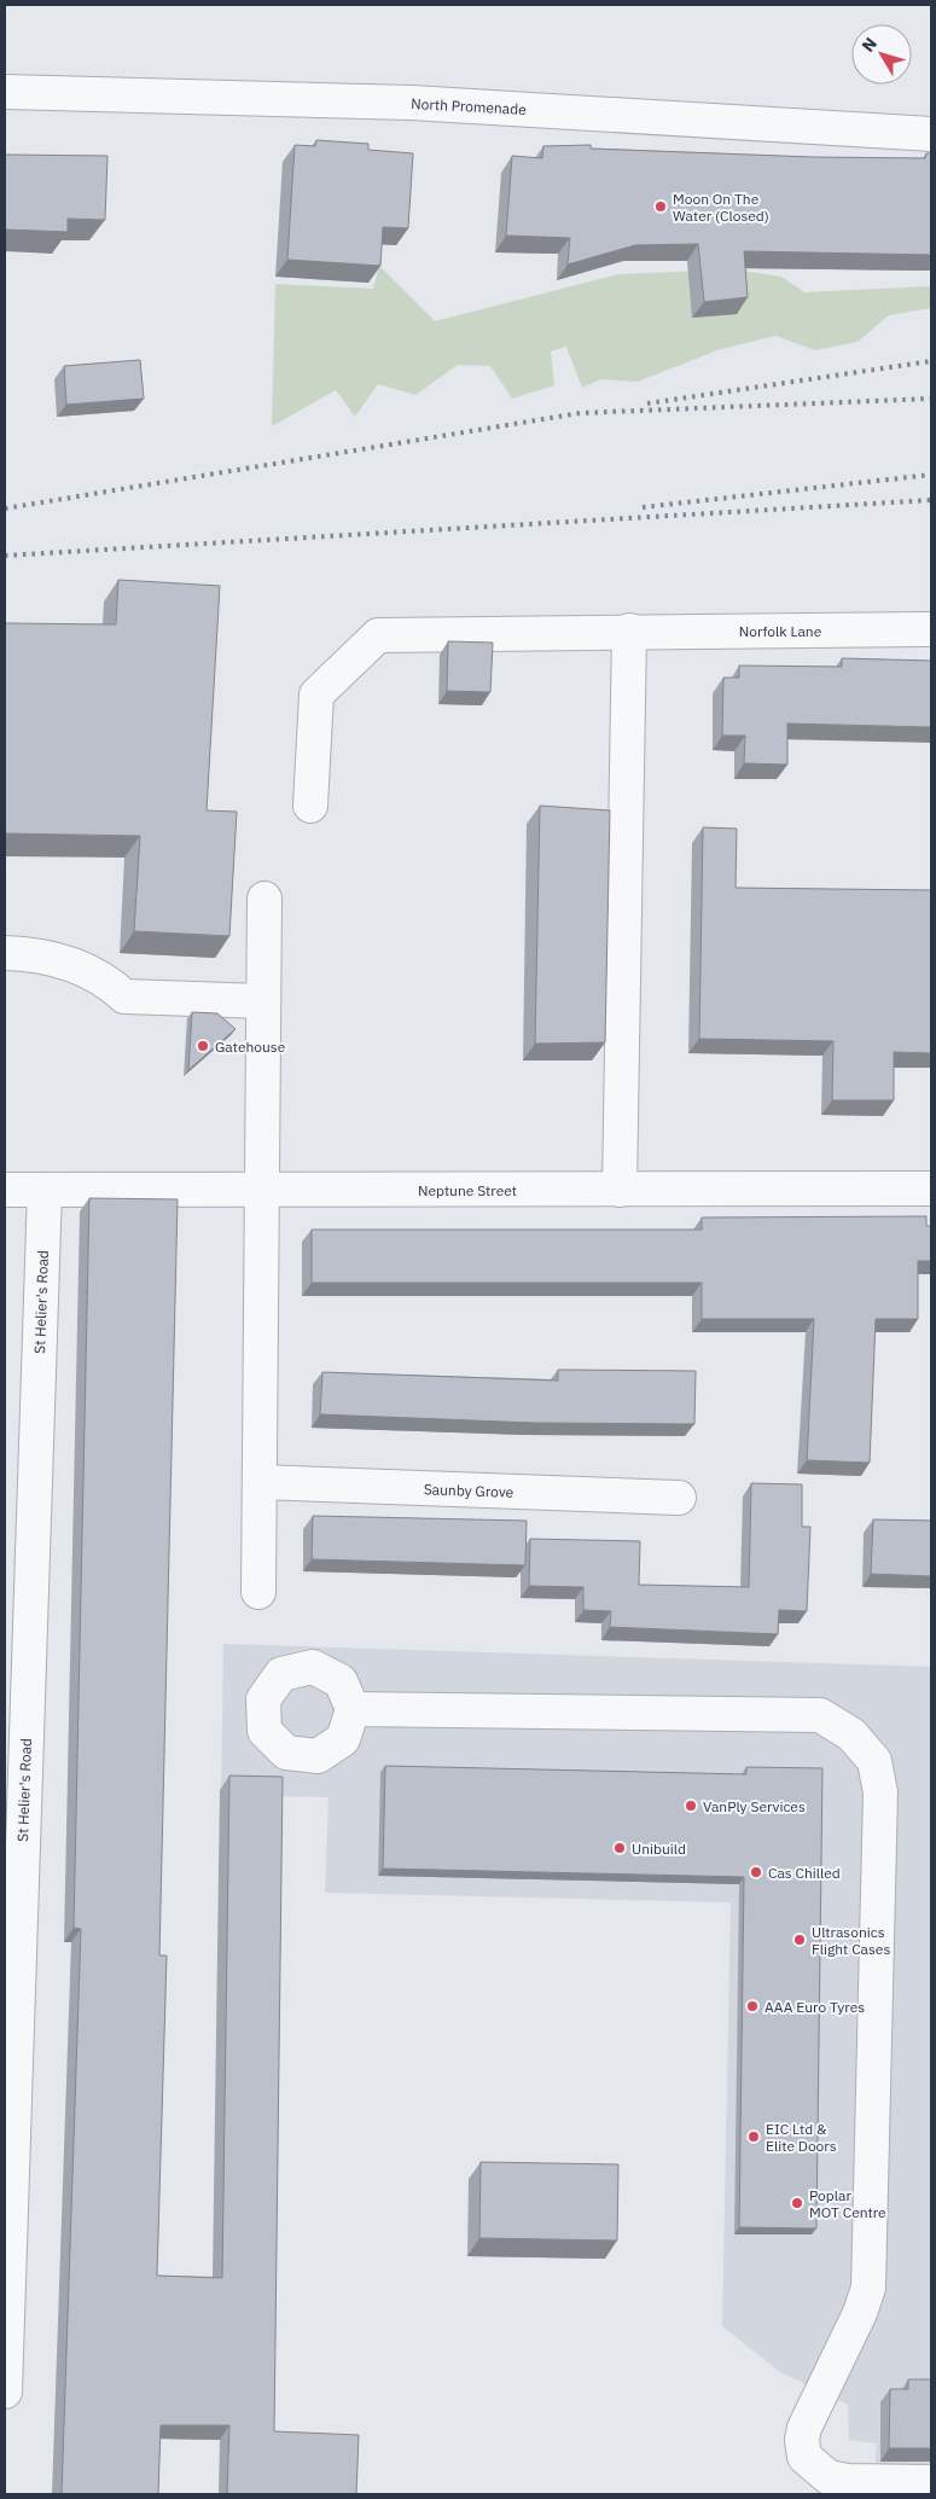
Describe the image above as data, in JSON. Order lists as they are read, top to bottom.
{
  "streets": {
    "street": [
      "North Promenade",
      "Norfolk Lane",
      "Neptune Street",
      "St Helier's Road",
      "Saunby Grove"
    ]
  },
  "crossings": [
    ["Neptune Street", "St Helier's Road"]
  ],
  "places": [
    "Moon On The Water (Closed)",
    "Gatehouse",
    "VanPly Services",
    "Unibuild",
    "Cas Chilled",
    "Ultrasonics Flight Cases",
    "AAA Euro Tyres",
    "EIC Ltd & Elite Doors",
    "Poplar MOT Centre"
  ],
  "north": "top left"
}
